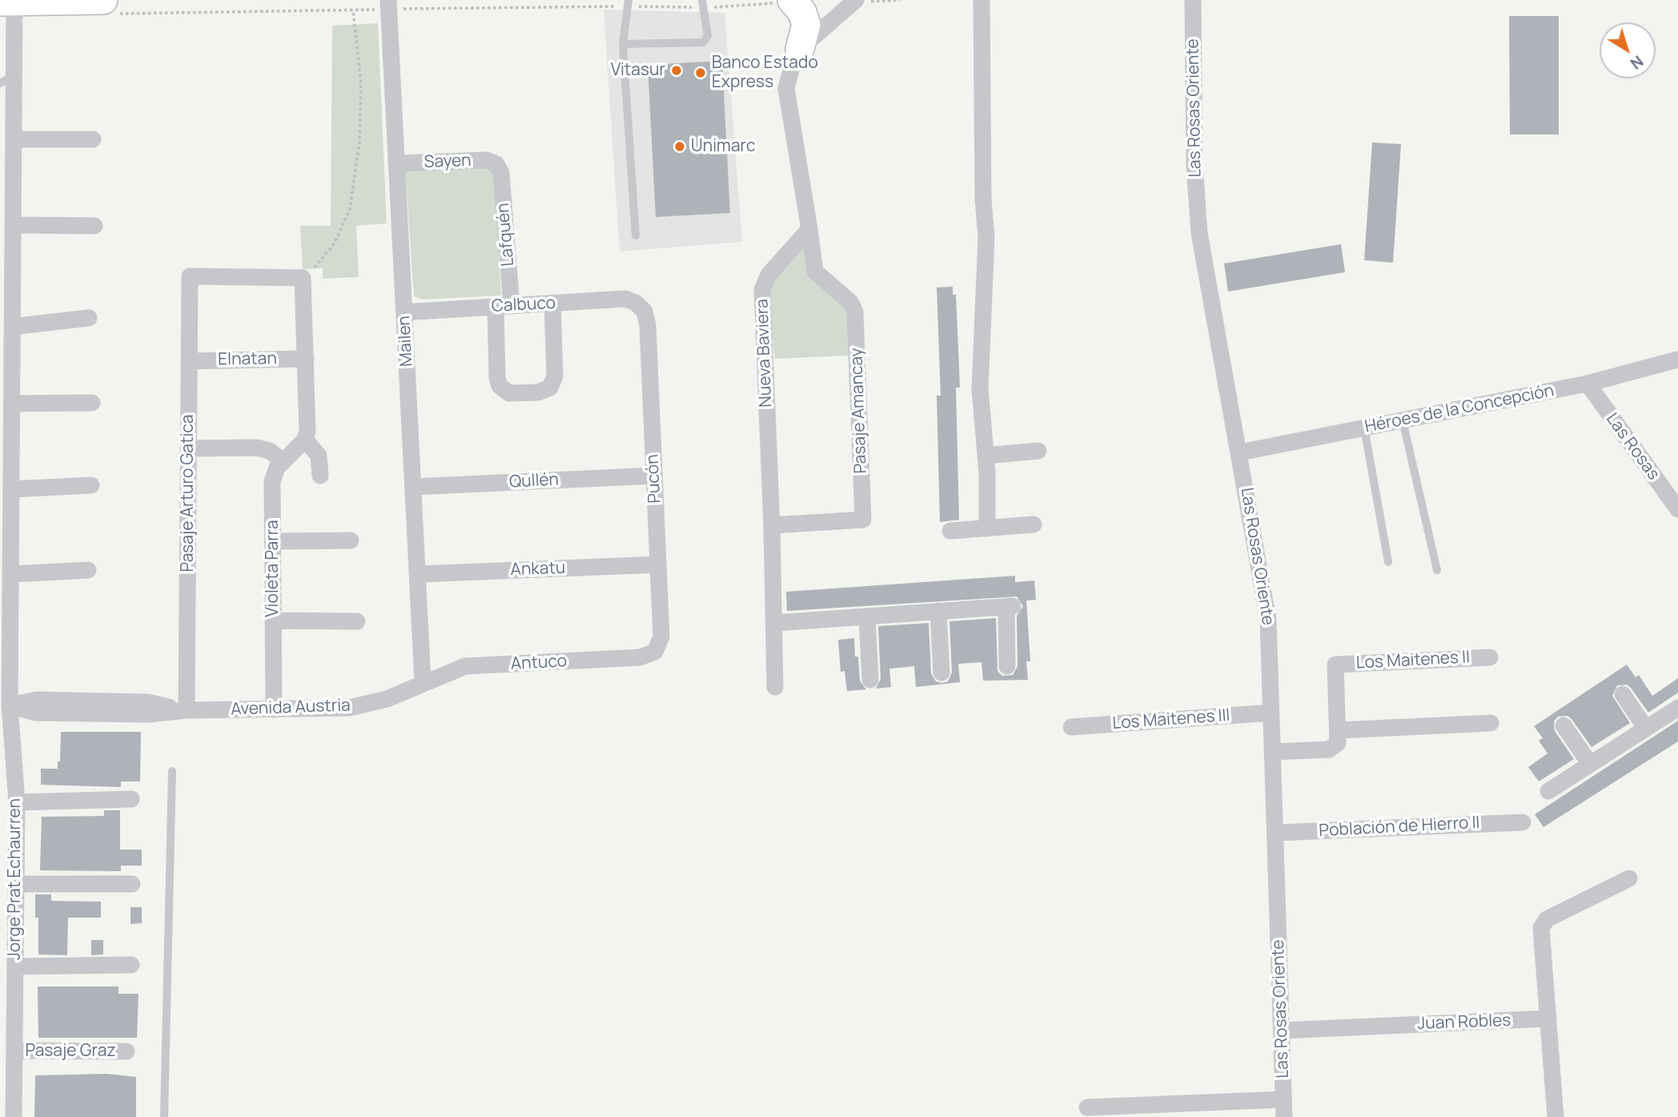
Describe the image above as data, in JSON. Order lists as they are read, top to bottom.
{
  "streets": {
    "street": [
      "Las Rosas Oriente",
      "Sayen",
      "Lafquén",
      "Calbuco",
      "Mailen",
      "Nueva Baviera",
      "Elnatan",
      "Héroes de la Concepción",
      "Pasaje Amancay",
      "Las Rosas",
      "Pucón",
      "Qullén",
      "Pasaje Arturo Gatica",
      "Violeta Parra",
      "Ankatu",
      "Los Maitenes II",
      "Antuco",
      "Avenida Austria",
      "Los Maitenes III",
      "Población de Hierro II",
      "Jorge Prat Echaurren",
      "Juan Robles",
      "Pasaje Graz"
    ]
  },
  "crossings": [
    ["Las Rosas Oriente", "Héroes de la Concepción"],
    ["Las Rosas Oriente", "Los Maitenes III"],
    ["Las Rosas Oriente", "Población de Hierro II"],
    ["Las Rosas Oriente", "Juan Robles"],
    ["Sayen", "Lafquén"],
    ["Sayen", "Mailen"],
    ["Lafquén", "Calbuco"],
    ["Calbuco", "Mailen"],
    ["Calbuco", "Pucón"],
    ["Mailen", "Qullén"],
    ["Mailen", "Ankatu"],
    ["Mailen", "Antuco"],
    ["Mailen", "Avenida Austria"],
    ["Nueva Baviera", "Pasaje Amancay"],
    ["Elnatan", "Pasaje Arturo Gatica"],
    ["Héroes de la Concepción", "Las Rosas"],
    ["Pucón", "Qullén"],
    ["Pucón", "Ankatu"],
    ["Pucón", "Antuco"],
    ["Pasaje Arturo Gatica", "Avenida Austria"],
    ["Violeta Parra", "Avenida Austria"],
    ["Antuco", "Avenida Austria"],
    ["Avenida Austria", "Jorge Prat Echaurren"],
    ["Jorge Prat Echaurren", "Pasaje Graz"]
  ],
  "places": ["Vitasur", "Banco Estado Express", "Unimarc"],
  "north": "bottom right"
}
